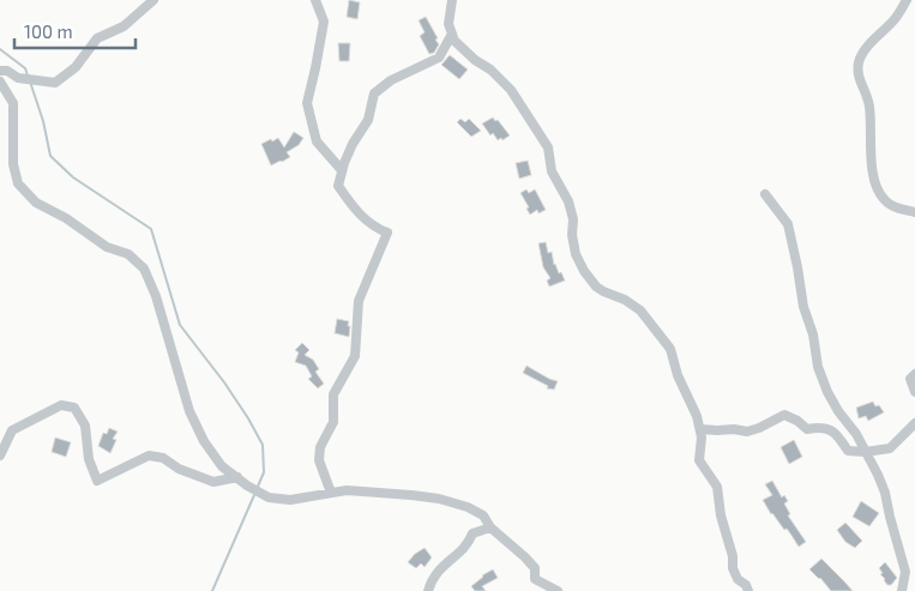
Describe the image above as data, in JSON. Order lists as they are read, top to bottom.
{
  "scale_bar": "100 m"
}
